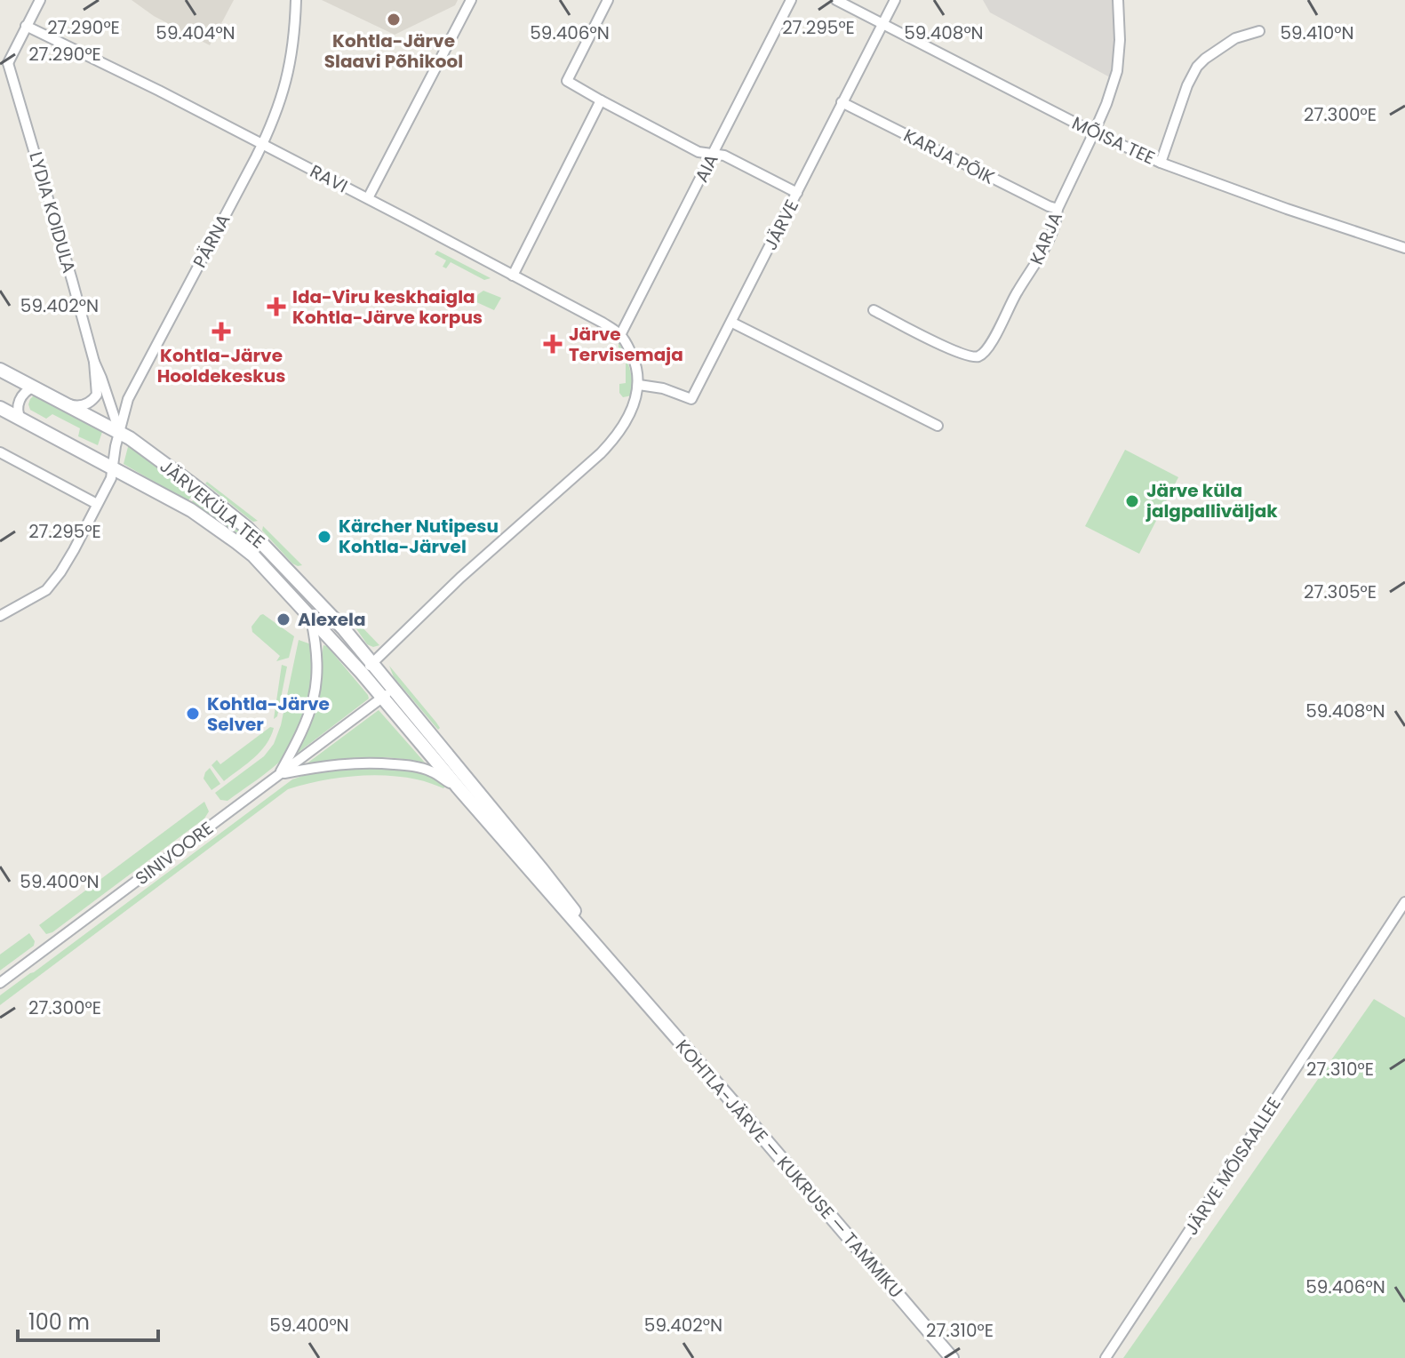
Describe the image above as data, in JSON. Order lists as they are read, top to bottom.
{
  "streets": {
    "main road": ["JÄRVEKÜLA TEE", "KOHTLA-JÄRVE — KUKRUSE — TAMMIKU"],
    "street": [
      "MÕISA TEE",
      "KARJA PÕIK",
      "AIA",
      "RAVI",
      "LYDIA KOIDULA",
      "JÄRVE",
      "KARJA",
      "PÄRNA",
      "SINIVOORE",
      "JÄRVE MÕISAALLEE"
    ]
  },
  "crossings": [
    ["MÕISA TEE", "JÄRVE"],
    ["MÕISA TEE", "KARJA"],
    ["KARJA PÕIK", "JÄRVE"],
    ["KARJA PÕIK", "KARJA"],
    ["AIA", "RAVI"],
    ["RAVI", "PÄRNA"],
    ["LYDIA KOIDULA", "PÄRNA"],
    ["LYDIA KOIDULA", "JÄRVEKÜLA TEE"],
    ["PÄRNA", "JÄRVEKÜLA TEE"],
    ["JÄRVEKÜLA TEE", "SINIVOORE"],
    ["JÄRVEKÜLA TEE", "KOHTLA-JÄRVE — KUKRUSE — TAMMIKU"],
    ["SINIVOORE", "KOHTLA-JÄRVE — KUKRUSE — TAMMIKU"]
  ],
  "places": {
    "other": [
      "Kohtla-Järve Slaavi Põhikool",
      "Järve küla jalgpalliväljak",
      "Kärcher Nutipesu Kohtla-Järvel",
      "Alexela",
      "Kohtla-Järve Selver"
    ],
    "health": ["Ida-Viru keskhaigla Kohtla-Järve korpus", "Kohtla-Järve Hooldekeskus", "Järve Tervisemaja"]
  },
  "scale_bar": "100 m",
  "coordinates": [
    "27.290°E",
    "27.295°E",
    "59.408°N",
    "59.404°N",
    "59.406°N",
    "59.410°N",
    "27.300°E",
    "59.402°N",
    "27.305°E",
    "59.400°N",
    "27.310°E"
  ]
}
